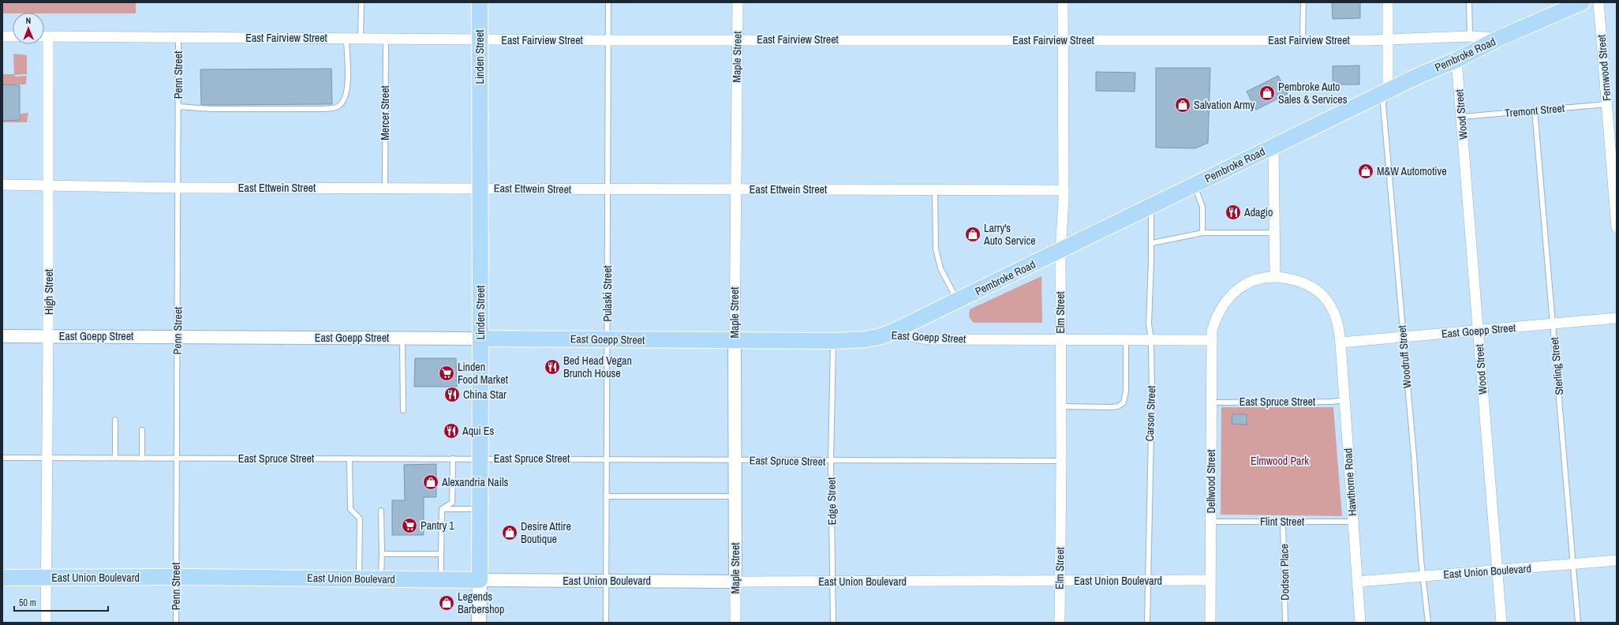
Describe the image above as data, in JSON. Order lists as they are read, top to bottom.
{
  "streets": {
    "main road": [
      "Pembroke Road",
      "Linden Street",
      "East Goepp Street",
      "East Union Boulevard"
    ],
    "street": [
      "East Fairview Street",
      "Maple Street",
      "Fernwood Street",
      "Wood Street",
      "East Ettwein Street",
      "High Street",
      "Elm Street",
      "Dellwood Street",
      "Hawthorne Road"
    ],
    "lane": [
      "Penn Street",
      "Tremont Street",
      "Mercer Street",
      "Pulaski Street",
      "Woodruff Street",
      "Sterling Street",
      "East Spruce Street",
      "Carson Street",
      "Edge Street",
      "Flint Street",
      "Dodson Place"
    ]
  },
  "crossings": [
    ["East Fairview Street", "Pembroke Road"],
    ["East Fairview Street", "Linden Street"],
    ["East Fairview Street", "Maple Street"],
    ["East Fairview Street", "Penn Street"],
    ["East Fairview Street", "Mercer Street"],
    ["East Fairview Street", "High Street"],
    ["East Fairview Street", "Pulaski Street"],
    ["East Fairview Street", "Elm Street"],
    ["Pembroke Road", "Wood Street"],
    ["Pembroke Road", "Elm Street"],
    ["Pembroke Road", "East Goepp Street"],
    ["Pembroke Road", "Woodruff Street"],
    ["Pembroke Road", "Carson Street"],
    ["Linden Street", "East Ettwein Street"],
    ["Linden Street", "East Goepp Street"],
    ["Linden Street", "East Spruce Street"],
    ["Linden Street", "East Union Boulevard"],
    ["Maple Street", "East Ettwein Street"],
    ["Maple Street", "East Goepp Street"],
    ["Maple Street", "East Spruce Street"],
    ["Maple Street", "East Union Boulevard"],
    ["Fernwood Street", "Tremont Street"],
    ["Penn Street", "East Ettwein Street"],
    ["Penn Street", "East Goepp Street"],
    ["Penn Street", "East Spruce Street"],
    ["Penn Street", "East Union Boulevard"],
    ["Tremont Street", "Wood Street"],
    ["Tremont Street", "Sterling Street"],
    ["Mercer Street", "East Ettwein Street"],
    ["Wood Street", "East Goepp Street"],
    ["Wood Street", "East Union Boulevard"],
    ["East Ettwein Street", "High Street"],
    ["East Ettwein Street", "Pulaski Street"],
    ["East Ettwein Street", "Elm Street"],
    ["High Street", "East Goepp Street"],
    ["High Street", "East Spruce Street"],
    ["High Street", "East Union Boulevard"],
    ["Pulaski Street", "East Goepp Street"],
    ["Pulaski Street", "East Spruce Street"],
    ["Pulaski Street", "East Union Boulevard"],
    ["Elm Street", "East Goepp Street"],
    ["Elm Street", "East Spruce Street"],
    ["Elm Street", "East Union Boulevard"],
    ["East Goepp Street", "Woodruff Street"],
    ["East Goepp Street", "Sterling Street"],
    ["East Goepp Street", "Carson Street"],
    ["East Goepp Street", "Dellwood Street"],
    ["East Goepp Street", "Hawthorne Road"],
    ["East Goepp Street", "Edge Street"],
    ["Woodruff Street", "East Union Boulevard"],
    ["Sterling Street", "East Union Boulevard"],
    ["East Spruce Street", "Dellwood Street"],
    ["East Spruce Street", "Hawthorne Road"],
    ["East Spruce Street", "Edge Street"],
    ["Carson Street", "East Union Boulevard"],
    ["Dellwood Street", "Hawthorne Road"],
    ["Dellwood Street", "Flint Street"],
    ["Dellwood Street", "East Union Boulevard"],
    ["Hawthorne Road", "Flint Street"],
    ["Hawthorne Road", "East Union Boulevard"],
    ["Edge Street", "East Union Boulevard"],
    ["Flint Street", "Dodson Place"]
  ],
  "parks": ["Elmwood Park"],
  "places": {
    "shop": [
      "Pembroke Auto Sales & Services",
      "Salvation Army",
      "M&W Automotive",
      "Larry's Auto Service",
      "Alexandria Nails",
      "Desire Attire Boutique",
      "Legends Barbershop"
    ],
    "restaurant": [
      "Adagio",
      "Bed Head Vegan Brunch House",
      "China Star",
      "Aqui Es"
    ],
    "supermarket": ["Linden Food Market", "Pantry 1"]
  },
  "scale_bar": "50 m",
  "north": "top"
}
